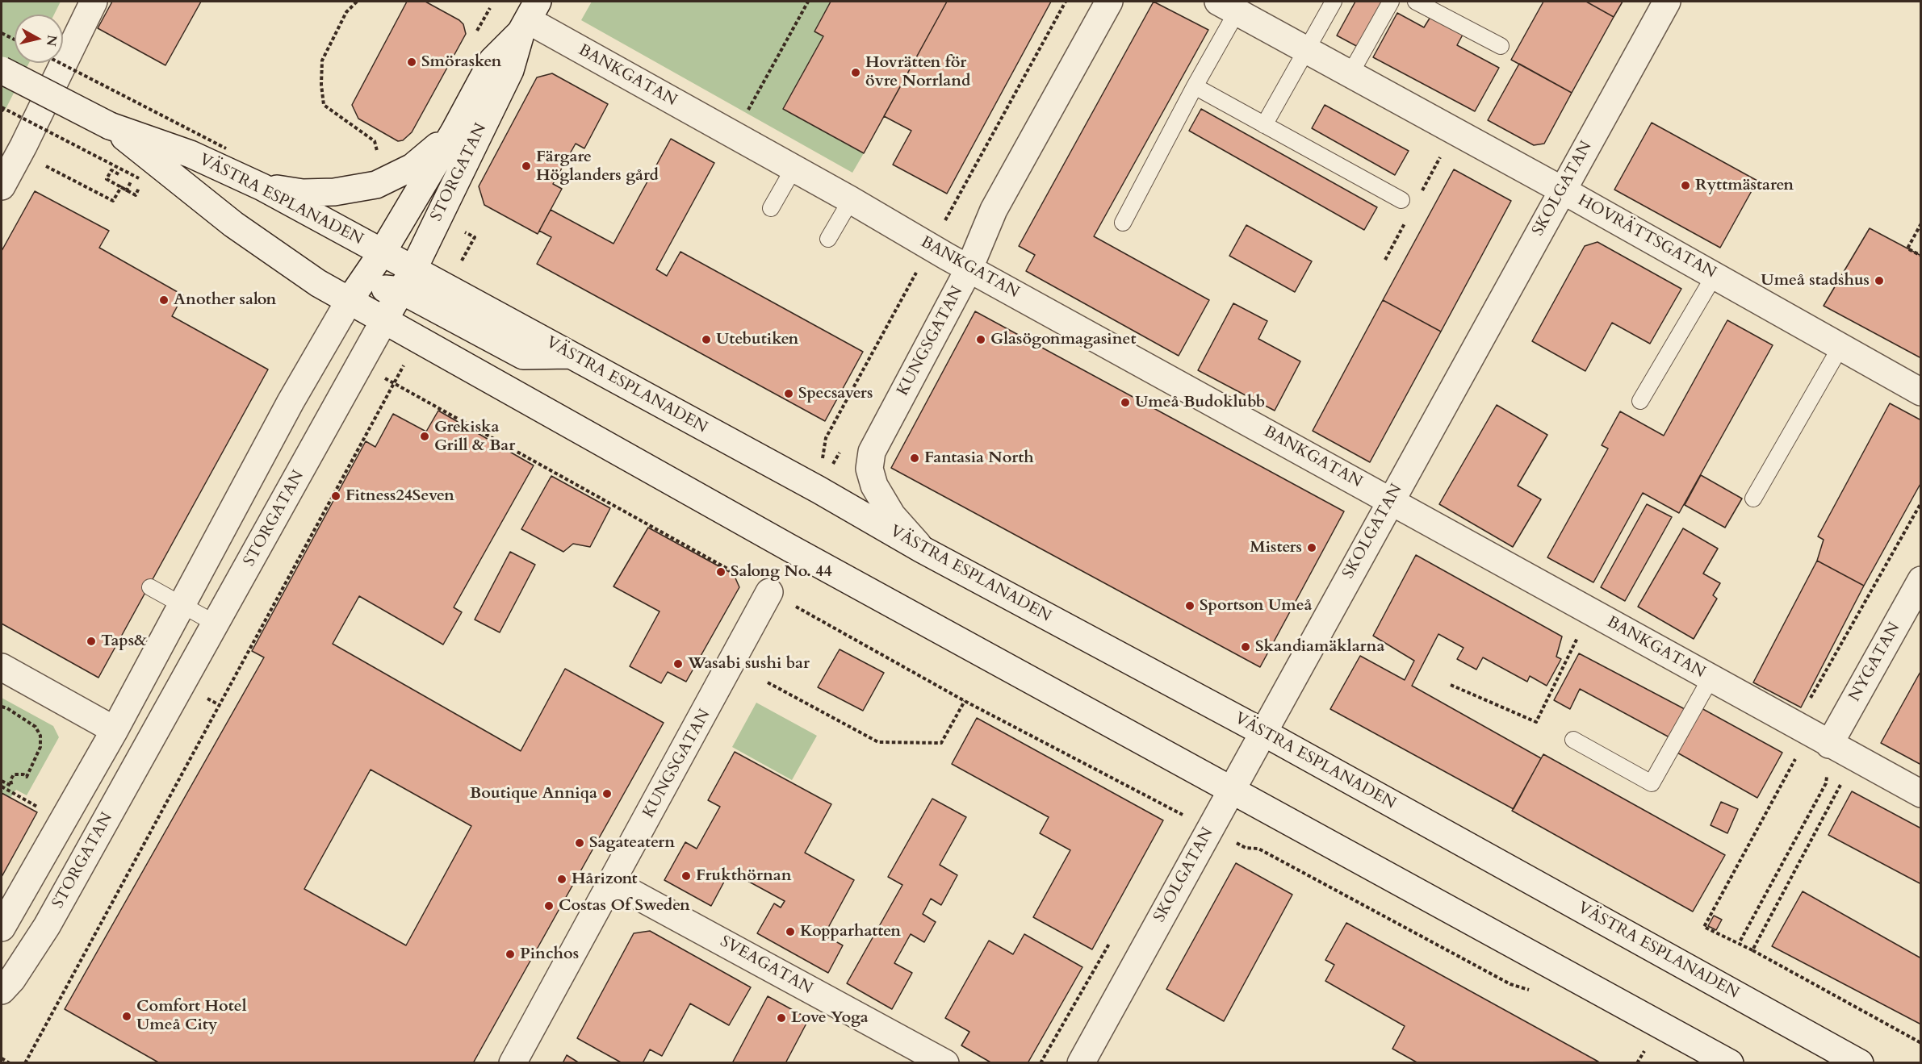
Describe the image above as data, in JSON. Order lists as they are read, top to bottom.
{
  "streets": {
    "street": [
      "BANKGATAN",
      "STORGATAN",
      "SKOLGATAN",
      "VÄSTRA ESPLANADEN",
      "HOVRÄTTSGATAN",
      "KUNGSGATAN",
      "NYGATAN",
      "SVEAGATAN"
    ]
  },
  "crossings": [
    ["BANKGATAN", "STORGATAN"],
    ["BANKGATAN", "SKOLGATAN"],
    ["BANKGATAN", "KUNGSGATAN"],
    ["BANKGATAN", "NYGATAN"],
    ["STORGATAN", "VÄSTRA ESPLANADEN"],
    ["SKOLGATAN", "VÄSTRA ESPLANADEN"],
    ["SKOLGATAN", "HOVRÄTTSGATAN"],
    ["VÄSTRA ESPLANADEN", "KUNGSGATAN"],
    ["KUNGSGATAN", "SVEAGATAN"]
  ],
  "places": [
    "Smörasken",
    "Hovrätten för övre Norrland",
    "Färgare Höglanders gård",
    "Ryttmästaren",
    "Umeå stadshus",
    "Another salon",
    "Utebutiken",
    "Glasögonmagasinet",
    "Specsavers",
    "Umeå Budoklubb",
    "Grekiska Grill & Bar",
    "Fantasia North",
    "Fitness24Seven",
    "Misters",
    "Salong No. 44",
    "Sportson Umeå",
    "Taps&",
    "Skandiamäklarna",
    "Wasabi sushi bar",
    "Boutique Anniqa",
    "Sagateatern",
    "Frukthörnan",
    "Hårizont",
    "Costas Of Sweden",
    "Kopparhatten",
    "Pinchos",
    "Comfort Hotel Umeå City",
    "Love Yoga"
  ],
  "north": "right"
}
